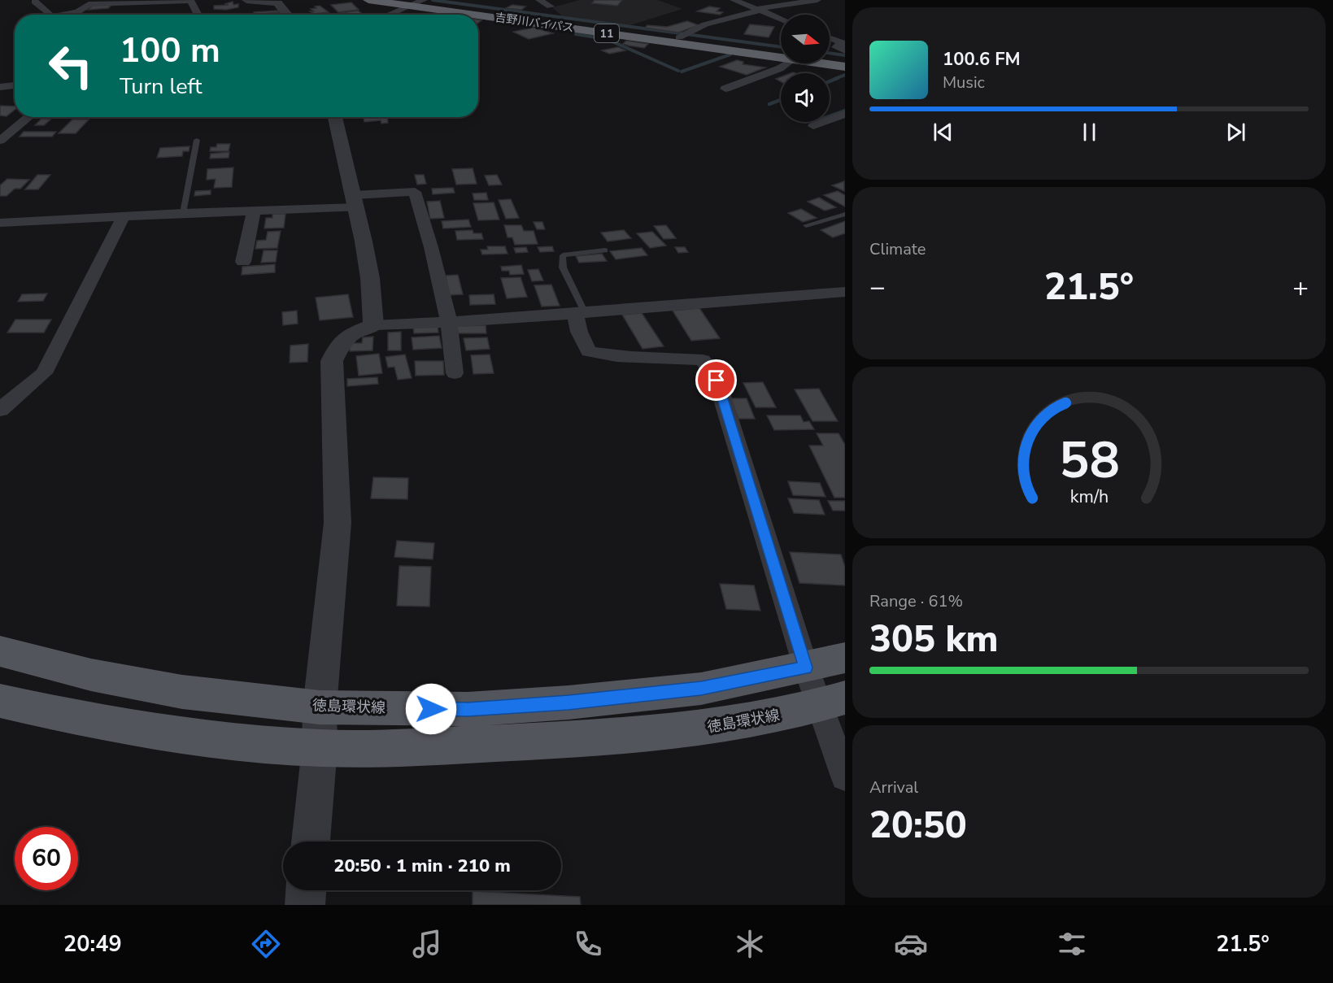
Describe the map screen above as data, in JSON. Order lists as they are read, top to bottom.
{
  "streets": {
    "highway": ["吉野川バイパス", "11"],
    "main road": ["徳島環状線"]
  },
  "north": "right",
  "page": {
    "turn": ["100 m", "Turn left"],
    "song": ["100.6 FM", "Music"],
    "tile": [
      "Climate",
      ["Range · 61%", "305 km"],
      ["Arrival", "20:50"]
    ],
    "heat": ["−", "21.5°", "+"],
    "limit": "60",
    "trip": "20:50 · 1 min · 210 m",
    "tabs": ["20:49", "21.5°"],
    "gauge": ["58", "km/h"]
  }
}
